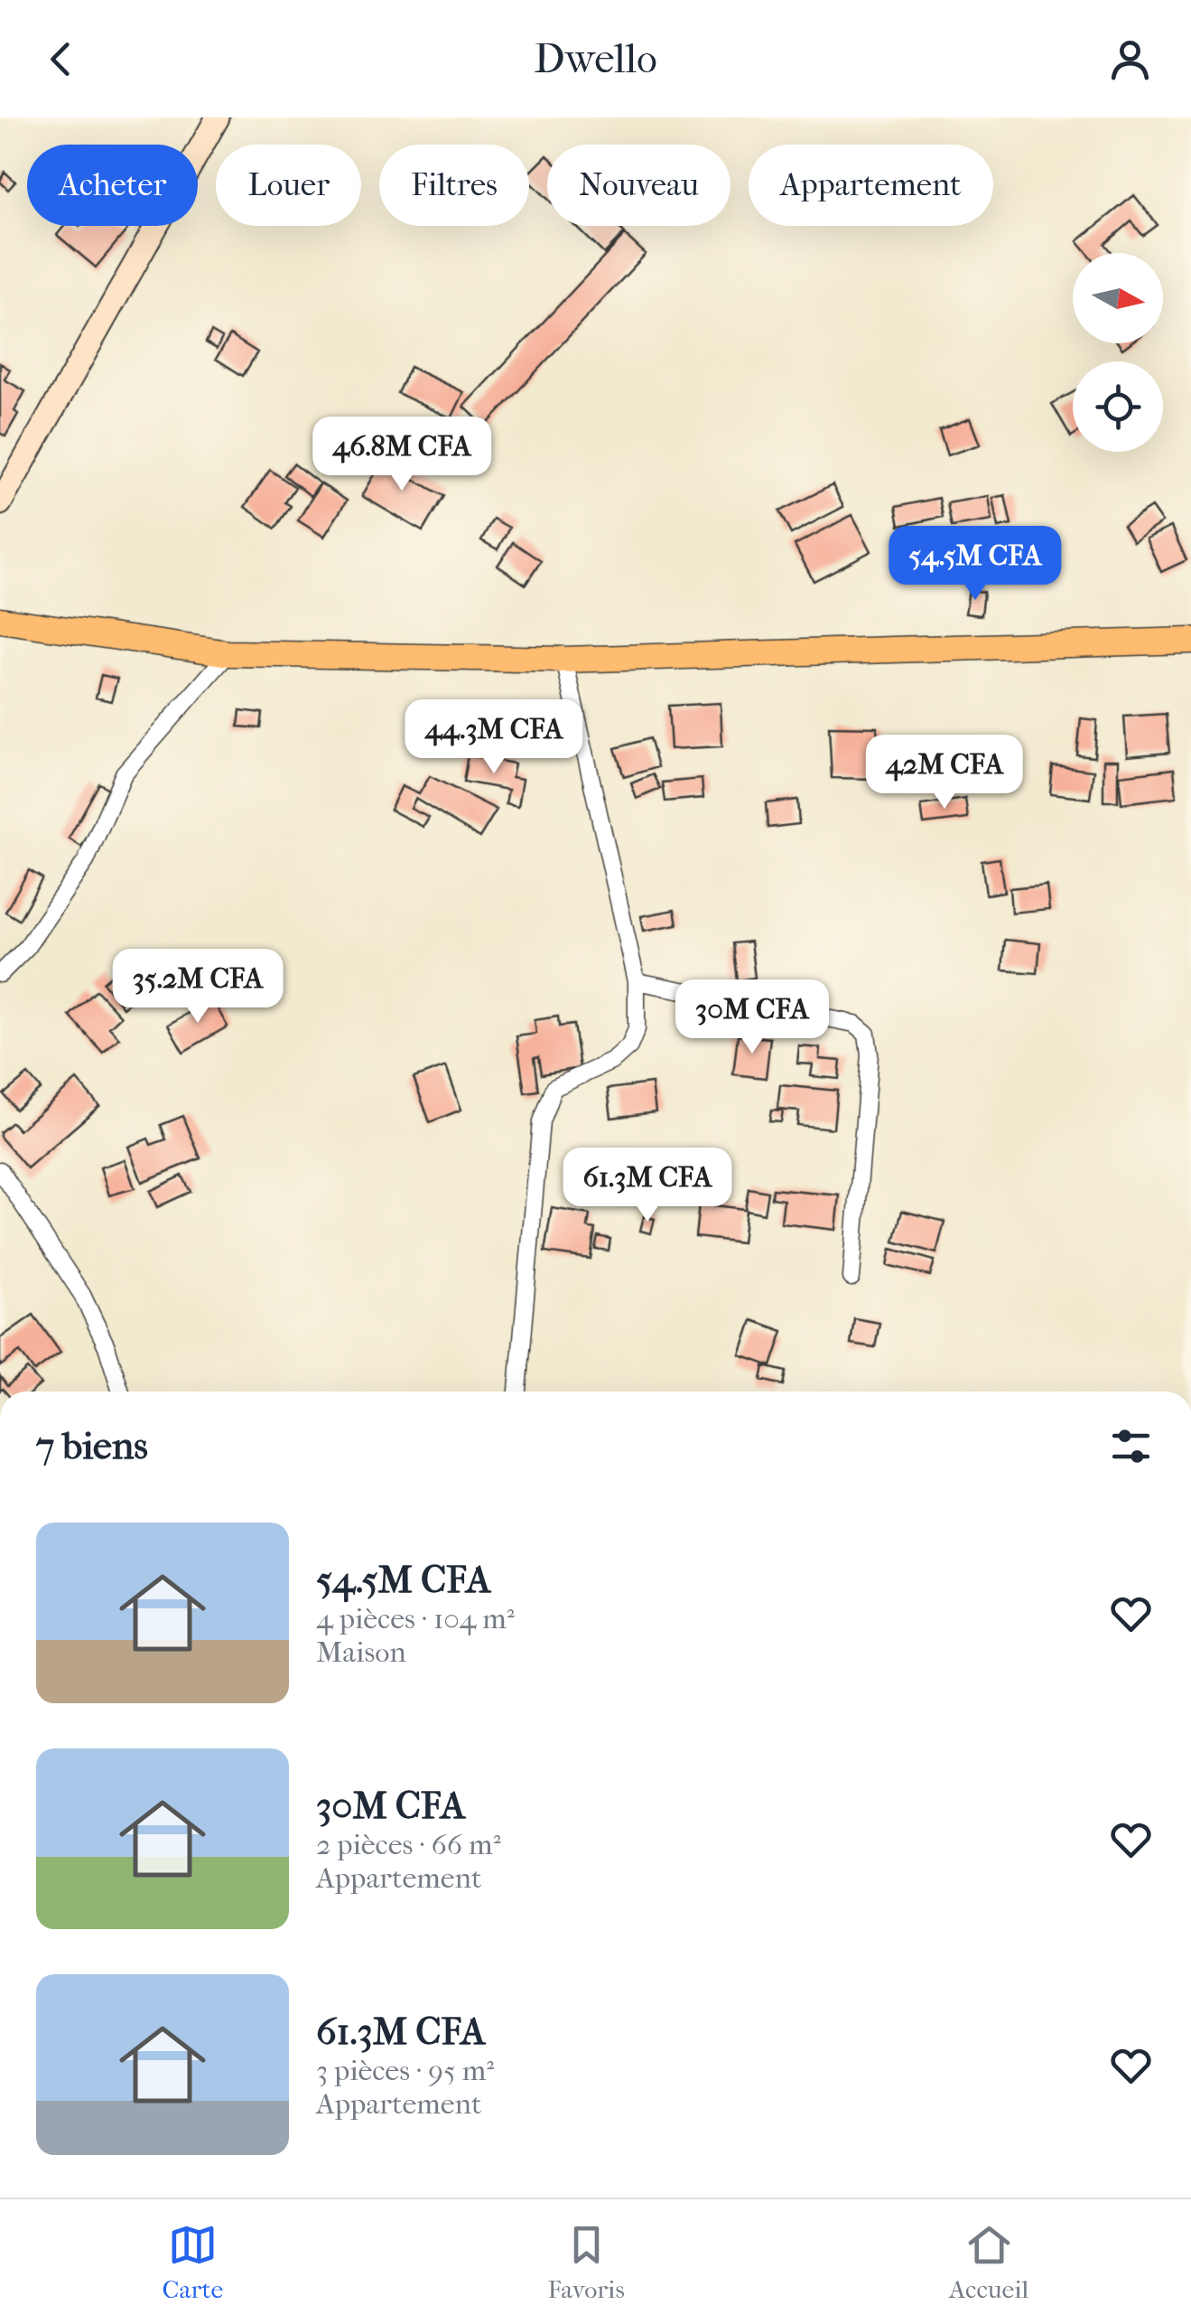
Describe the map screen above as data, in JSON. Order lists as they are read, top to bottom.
{
  "north": "right",
  "page": {
    "header": "Dwello",
    "chip": [
      "Acheter",
      "Louer",
      "Filtres",
      "Nouveau",
      "Appartement"
    ],
    "price": [
      "46.8M CFA",
      "54.5M CFA",
      "44.3M CFA",
      "42M CFA",
      "35.2M CFA",
      "30M CFA",
      "61.3M CFA"
    ],
    "heading": "7 biens",
    "list": [
      {
        "name": "54.5M CFA",
        "note": "4 pièces · 104 m² · Maison"
      },
      {
        "name": "30M CFA",
        "note": "2 pièces · 66 m² · Appartement"
      },
      {
        "name": "61.3M CFA",
        "note": "3 pièces · 95 m² · Appartement"
      }
    ],
    "tabs": ["Carte", "Favoris", "Accueil"]
  }
}
